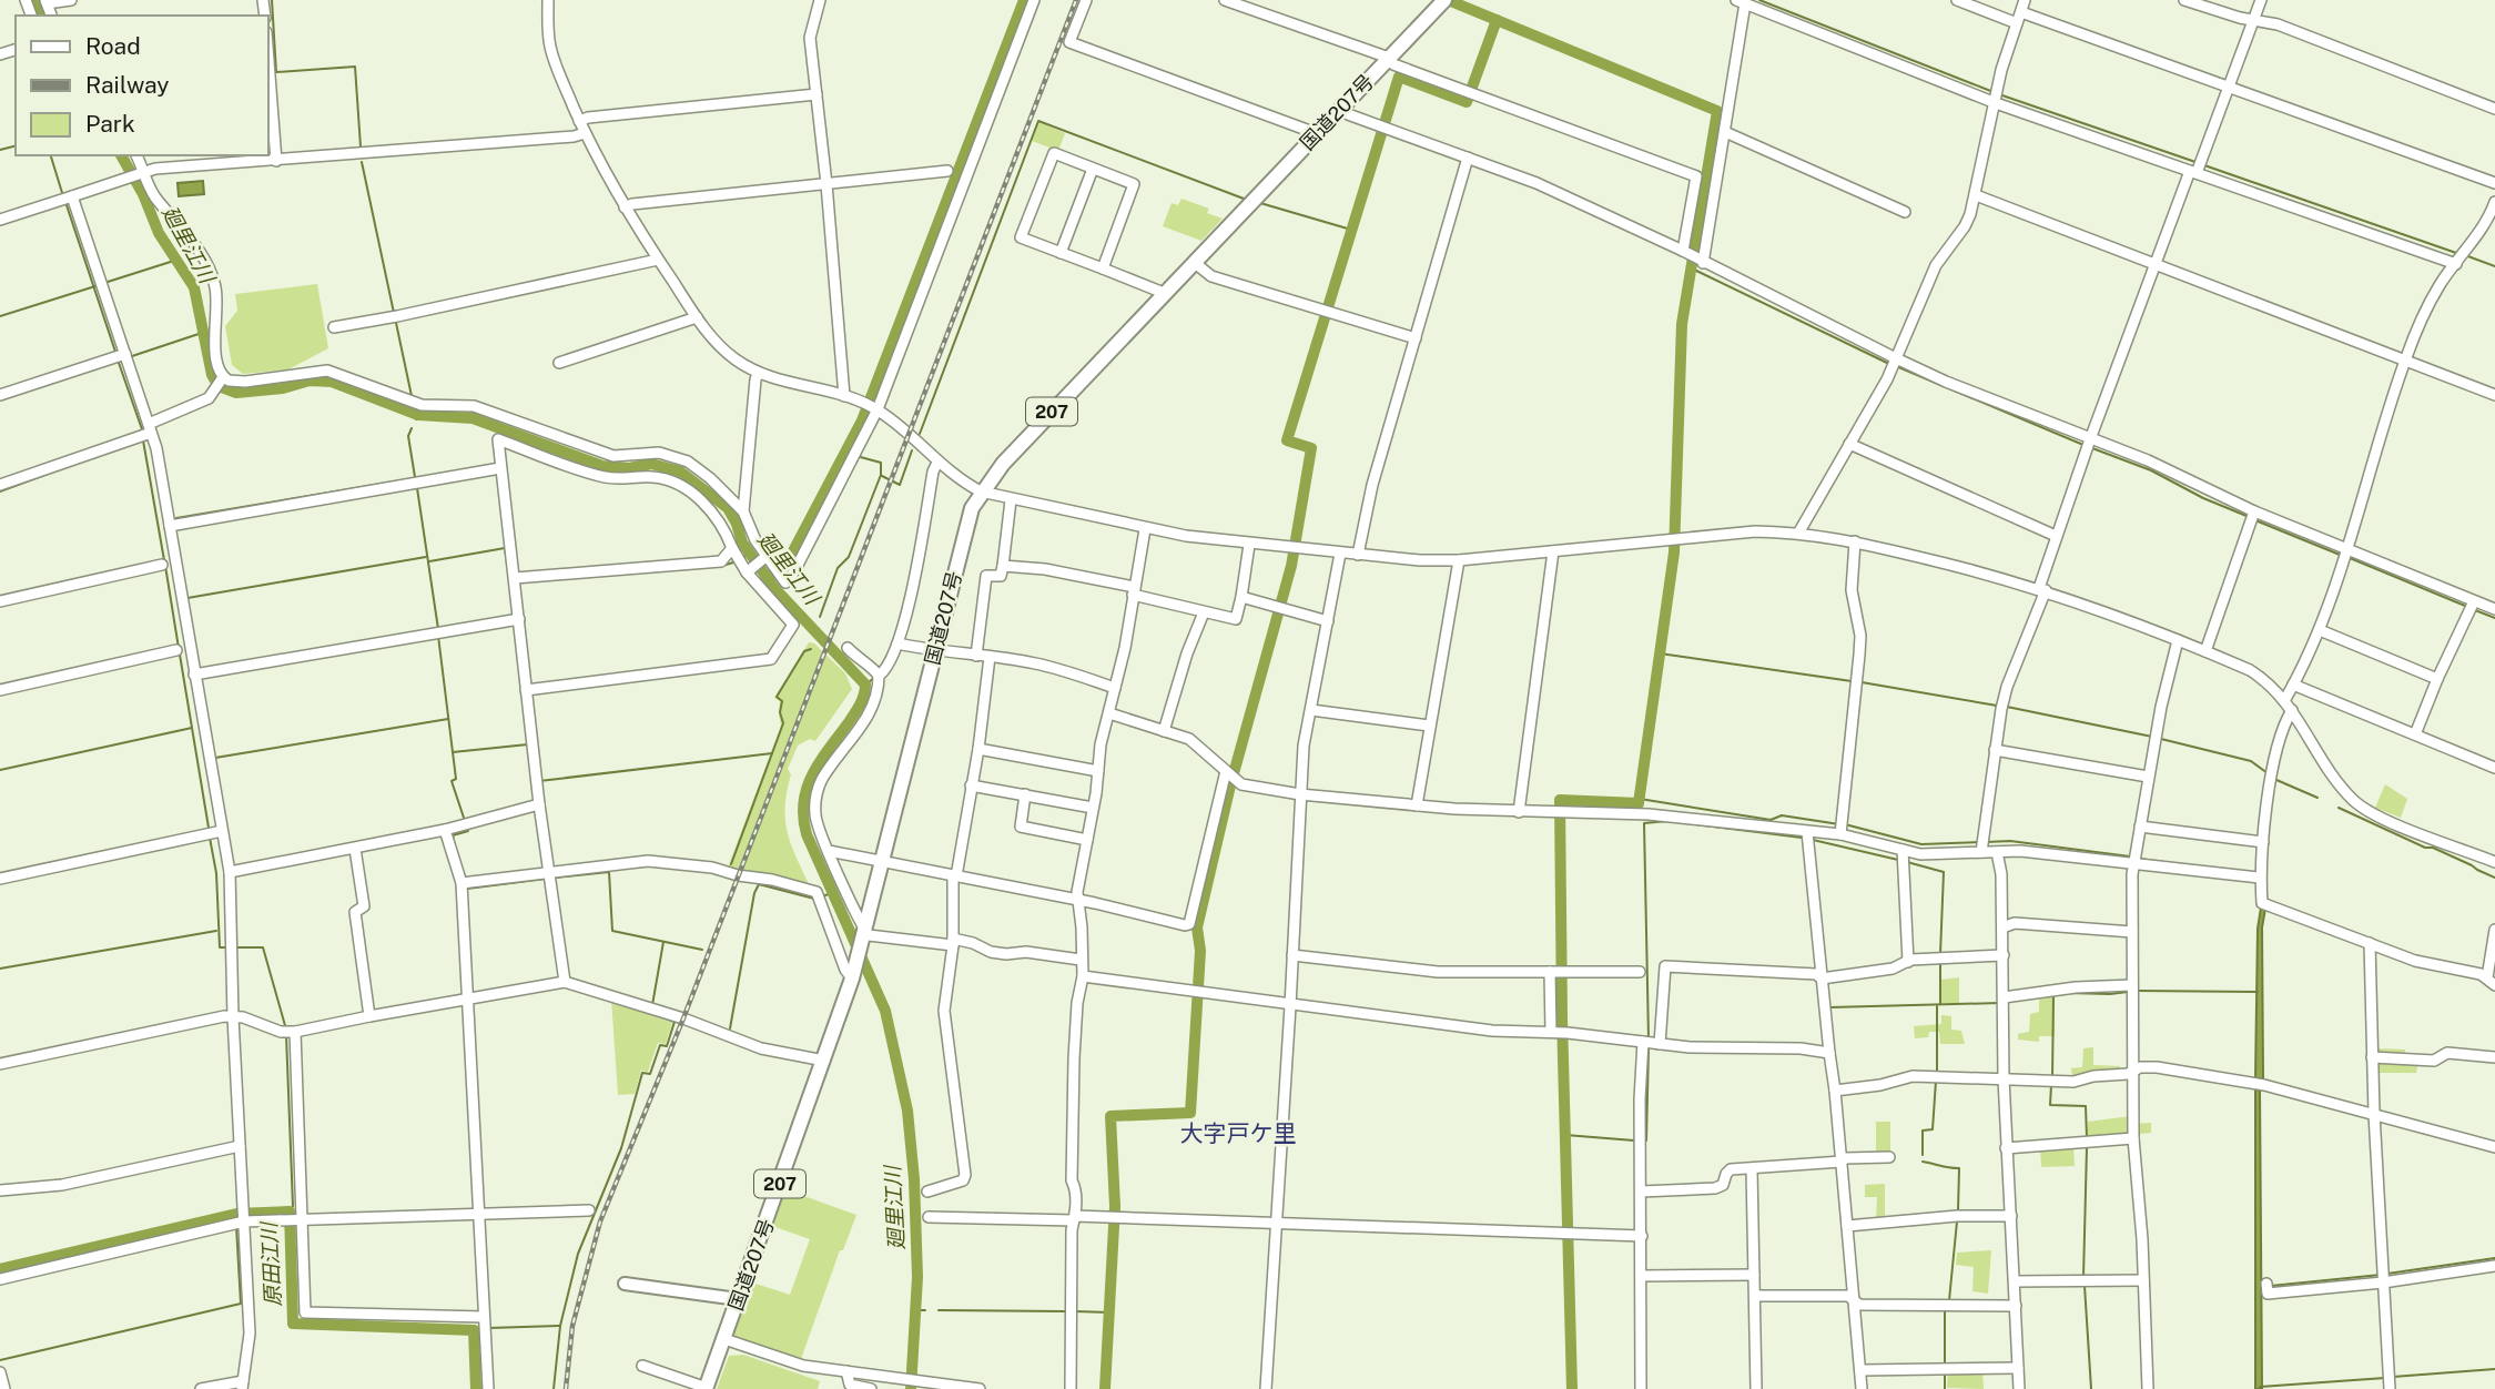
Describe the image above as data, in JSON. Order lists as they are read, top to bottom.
{
  "streets": {
    "highway": ["国道207号", "207"]
  },
  "districts": ["大字戸ケ里"],
  "water": ["廻里江川", "原田江川"],
  "legend": ["Road", "Railway", "Park"]
}
